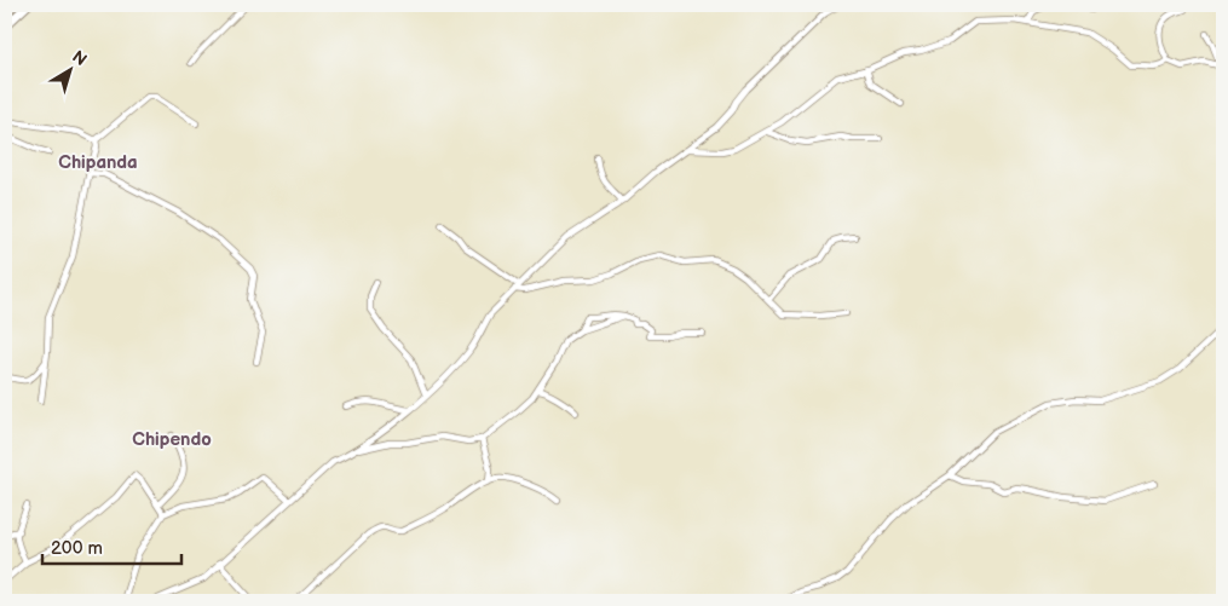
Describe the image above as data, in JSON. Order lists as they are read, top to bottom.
{
  "districts": ["Chipanda", "Chipendo"],
  "scale_bar": "200 m",
  "north": "top right"
}
